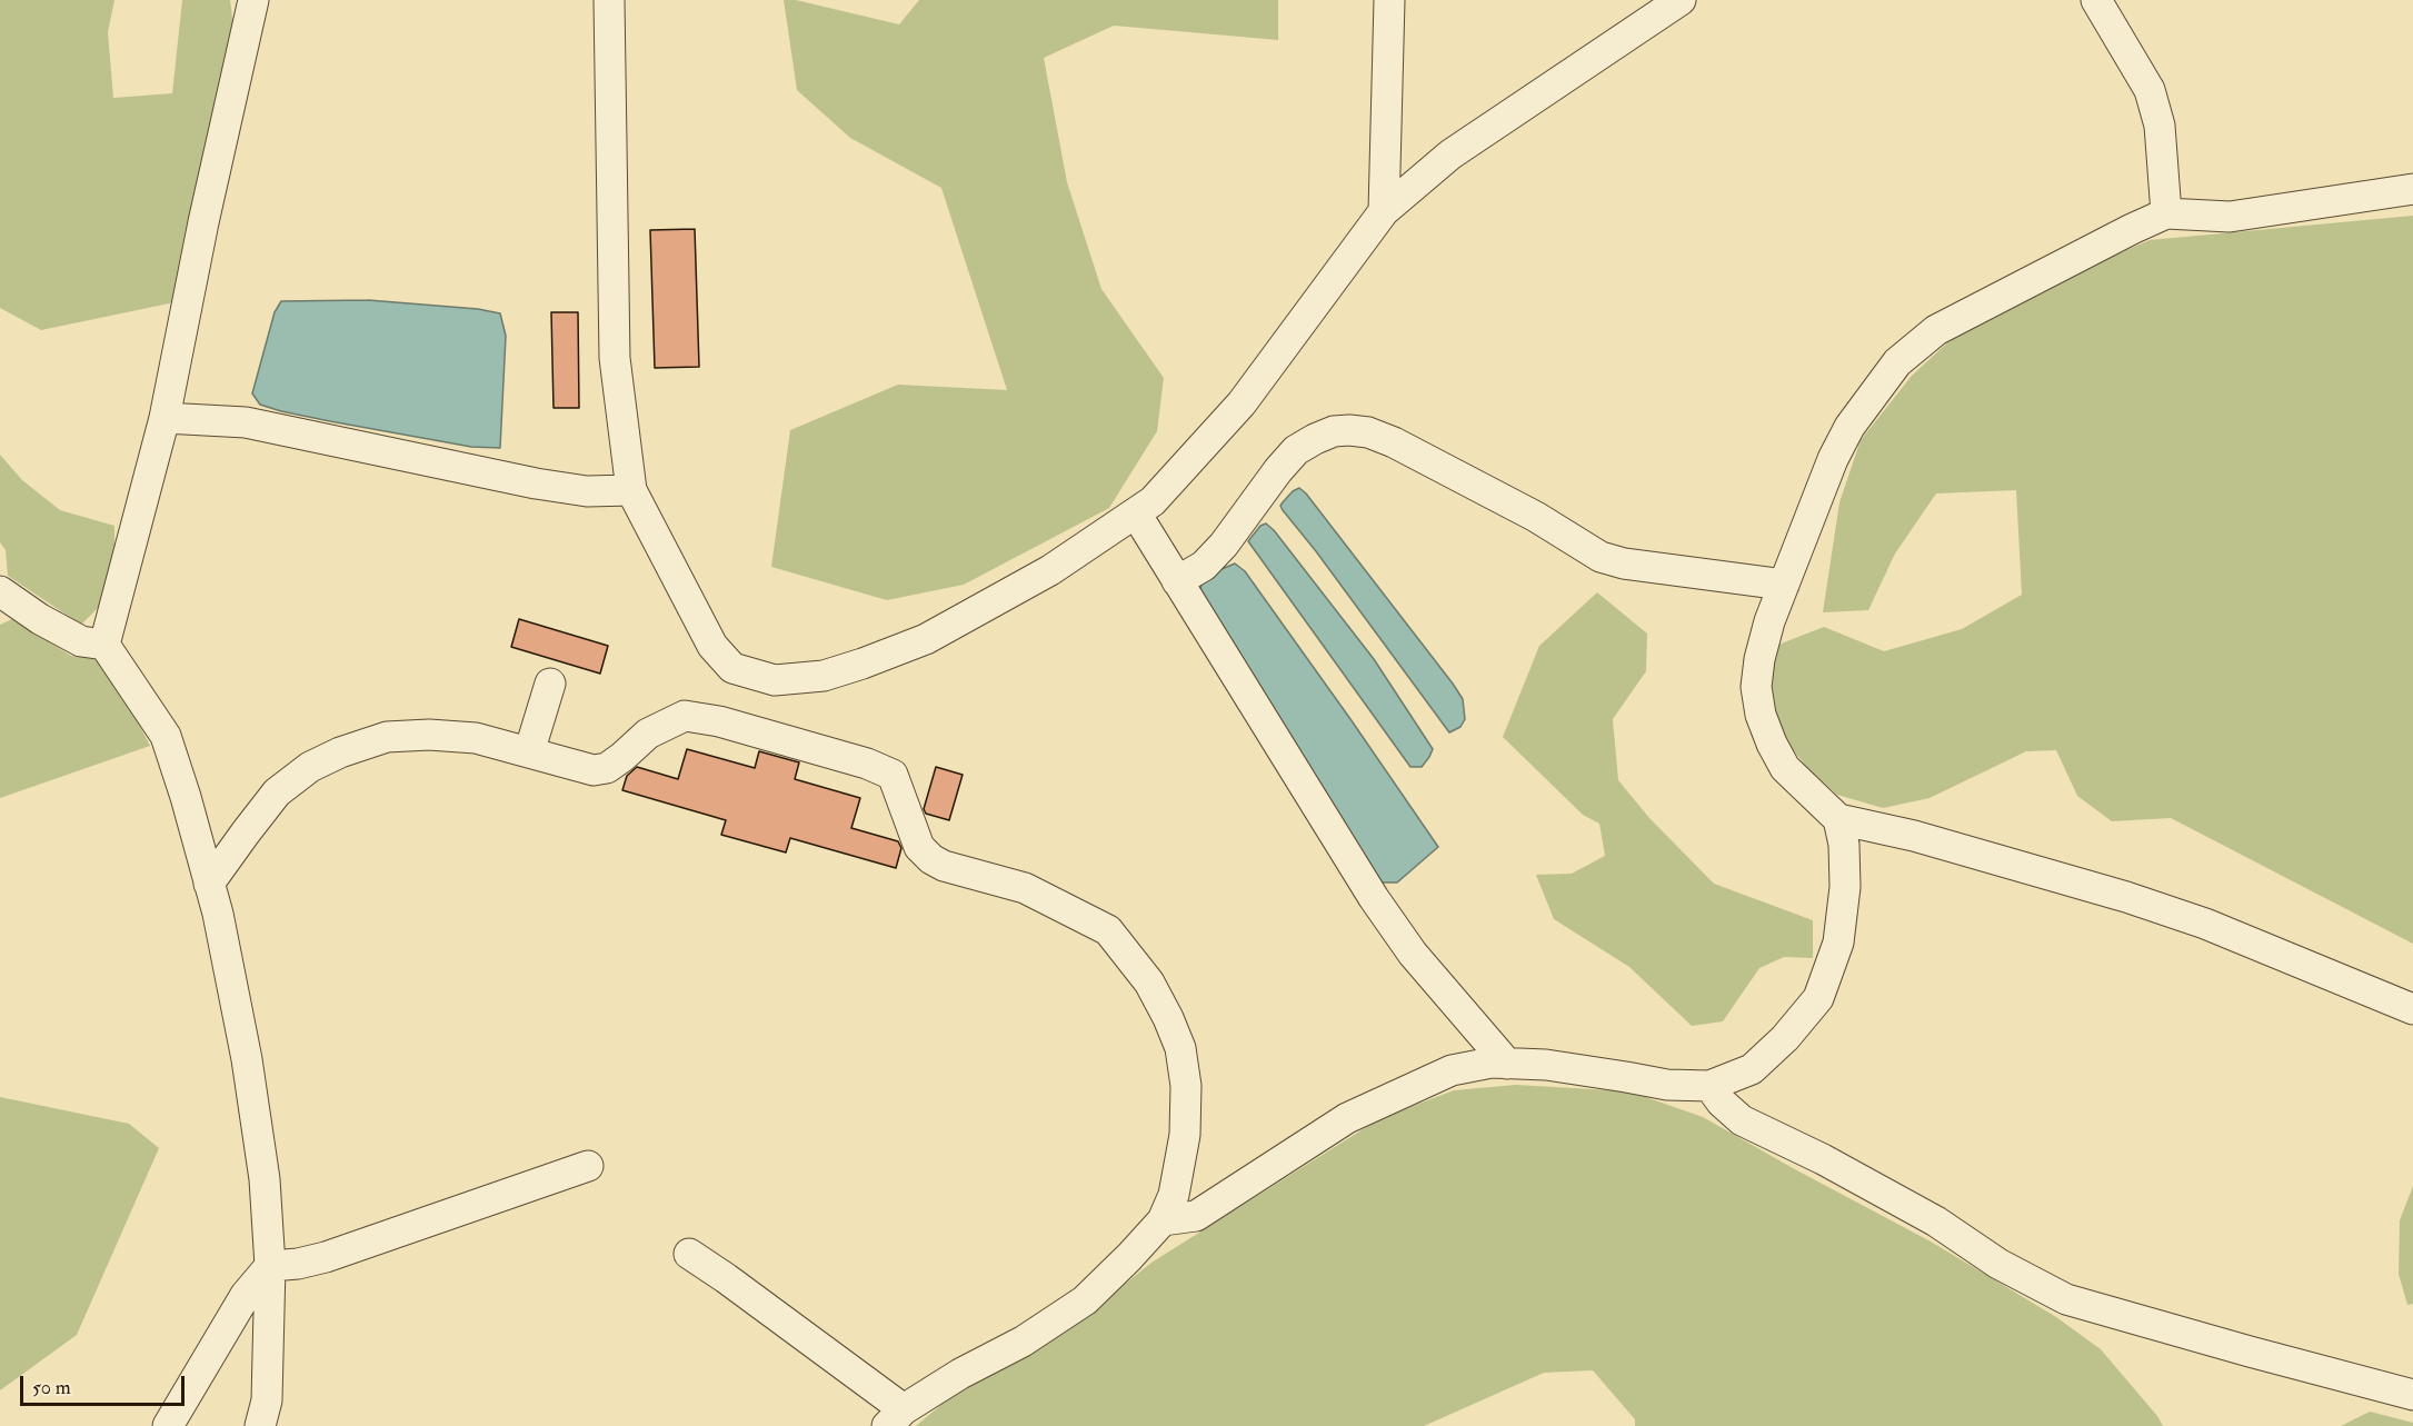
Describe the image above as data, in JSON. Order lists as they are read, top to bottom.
{
  "scale_bar": "50 m"
}
